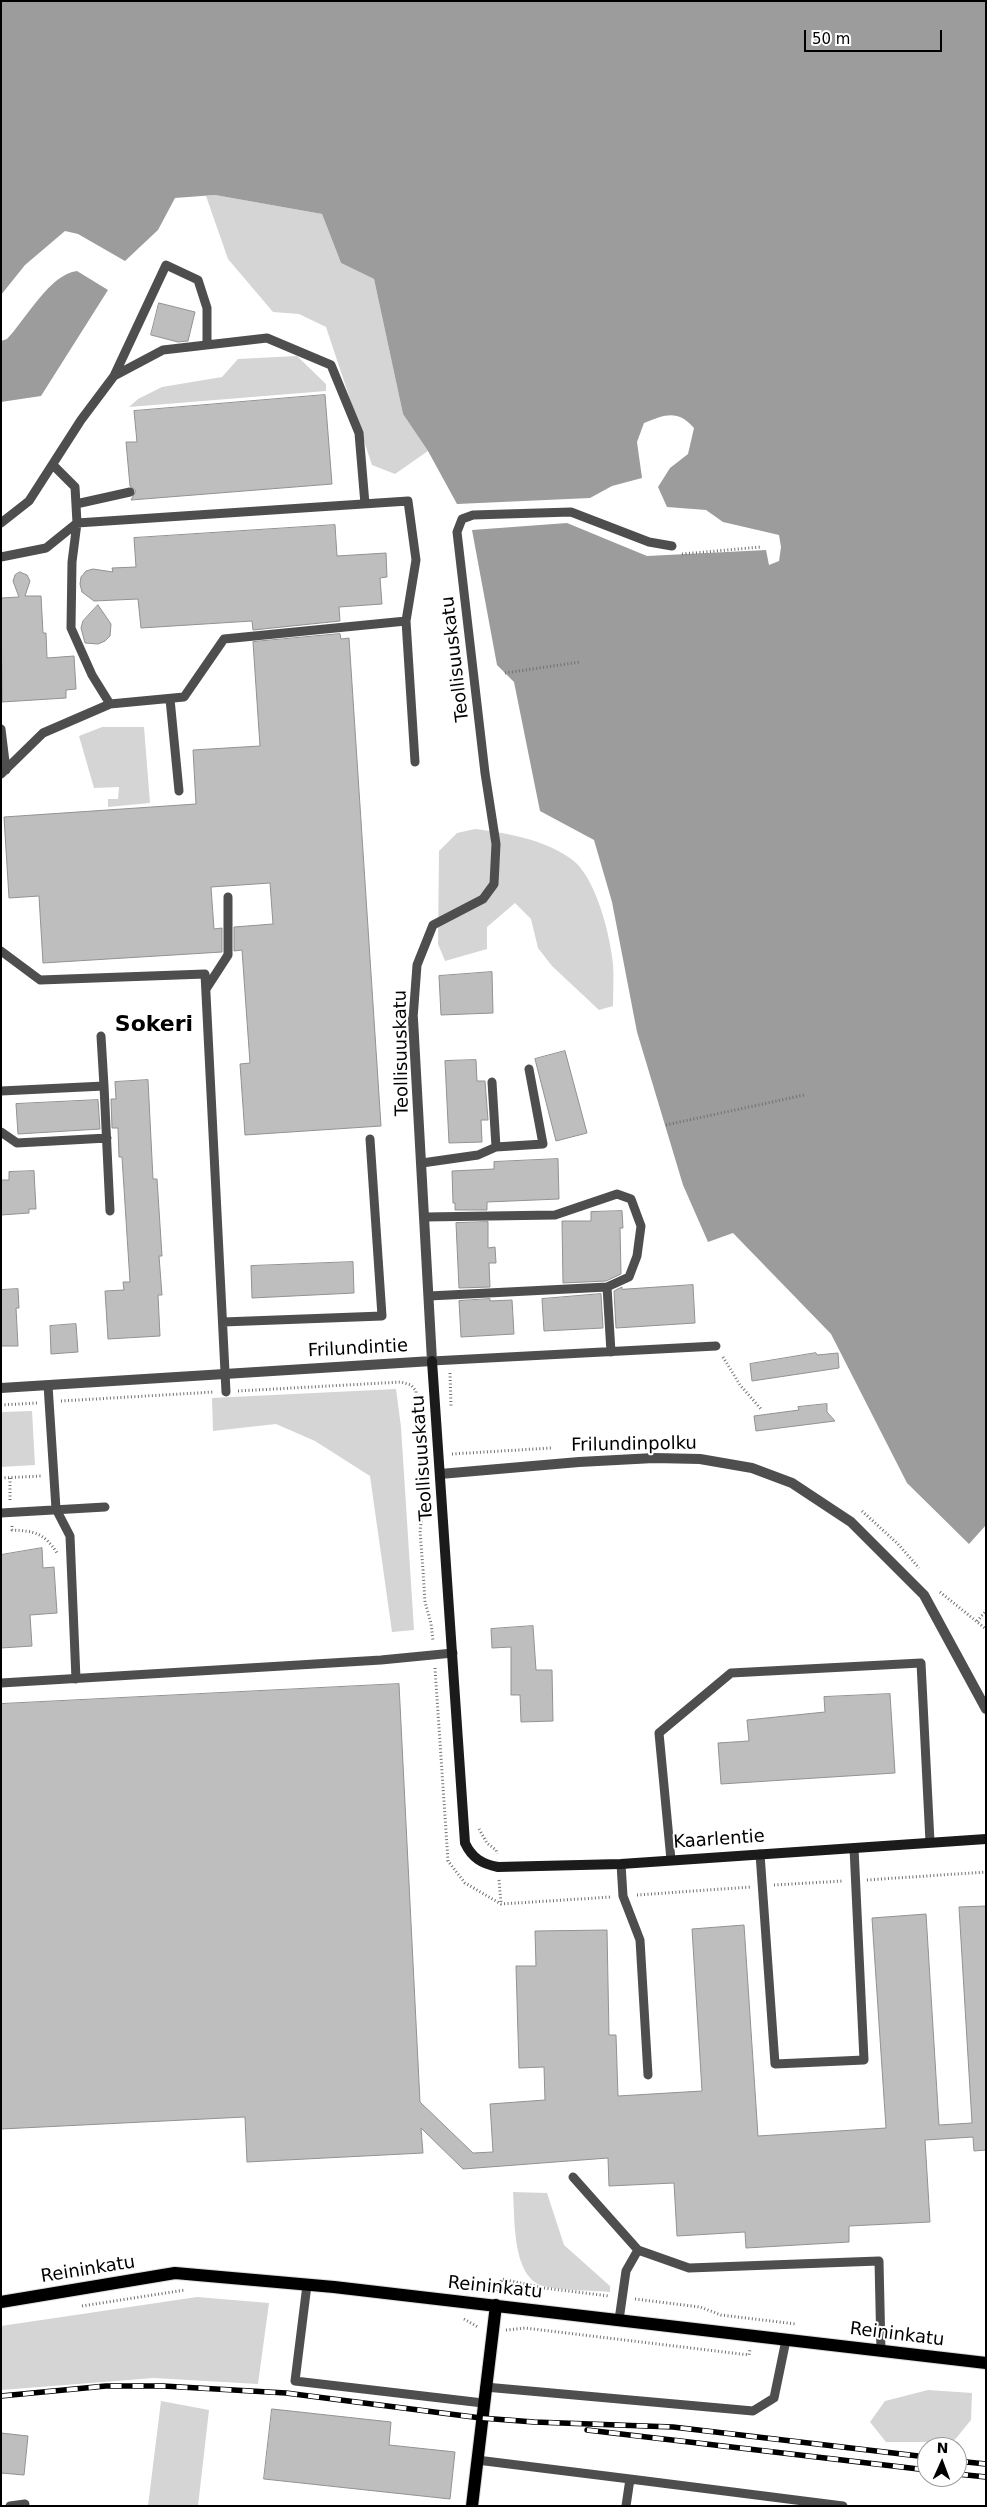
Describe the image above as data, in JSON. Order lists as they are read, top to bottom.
{
  "streets": {
    "main road": ["Reininkatu"],
    "street": [
      "Teollisuuskatu",
      "Frilundintie",
      "Frilundinpolku",
      "Kaarlentie"
    ]
  },
  "crossings": [
    ["Teollisuuskatu", "Frilundintie"],
    ["Teollisuuskatu", "Frilundinpolku"],
    ["Teollisuuskatu", "Kaarlentie"]
  ],
  "districts": ["Sokeri"],
  "scale_bar": "50 m",
  "north": "top"
}
